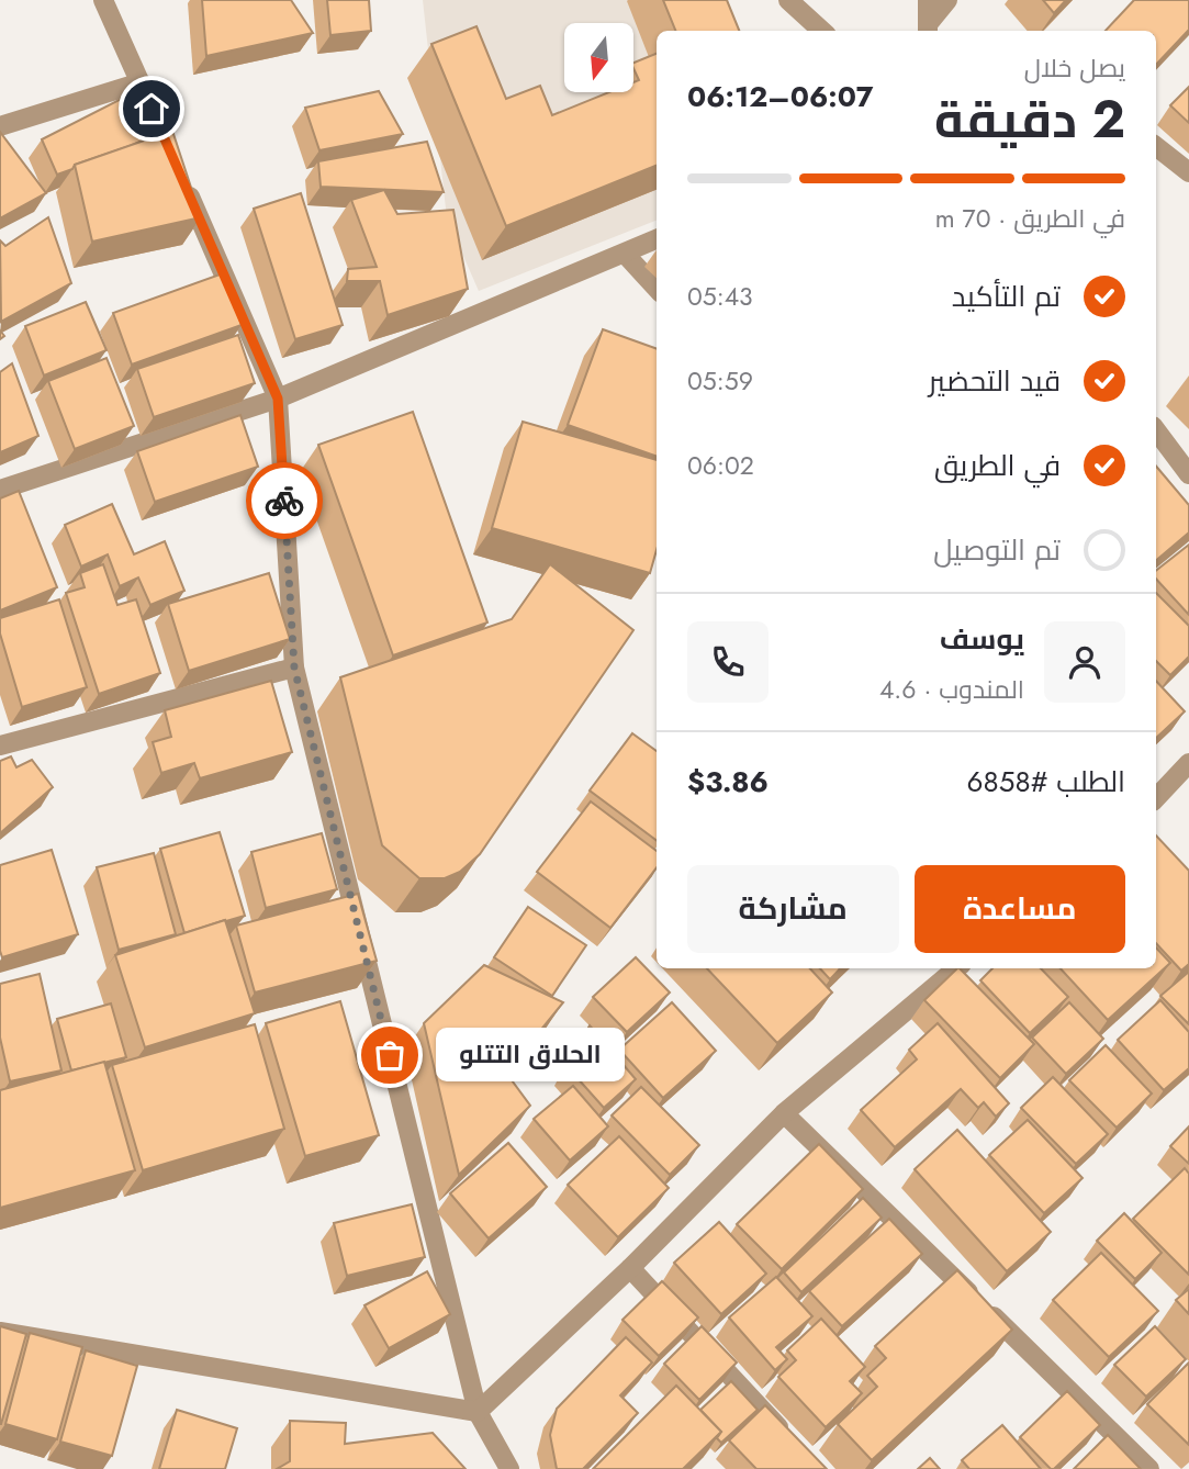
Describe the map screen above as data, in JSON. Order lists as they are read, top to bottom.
{
  "places": ["الحلاق التتلو"],
  "north": "bottom",
  "page": {
    "heading": ["2 دقيقة", "يصل خلال", "06:07–06:12"],
    "panel": [
      "يوسف",
      "المندوب · 4.6",
      "الطلب #6858",
      "$3.86"
    ],
    "bar": "في الطريق · 70 m",
    "list": [
      ["تم التأكيد", "05:43"],
      ["قيد التحضير", "05:59"],
      ["في الطريق", "06:02"],
      "تم التوصيل"
    ],
    "buttons": ["مساعدة", "مشاركة"],
    "bubble": "الحلاق التتلو"
  }
}
